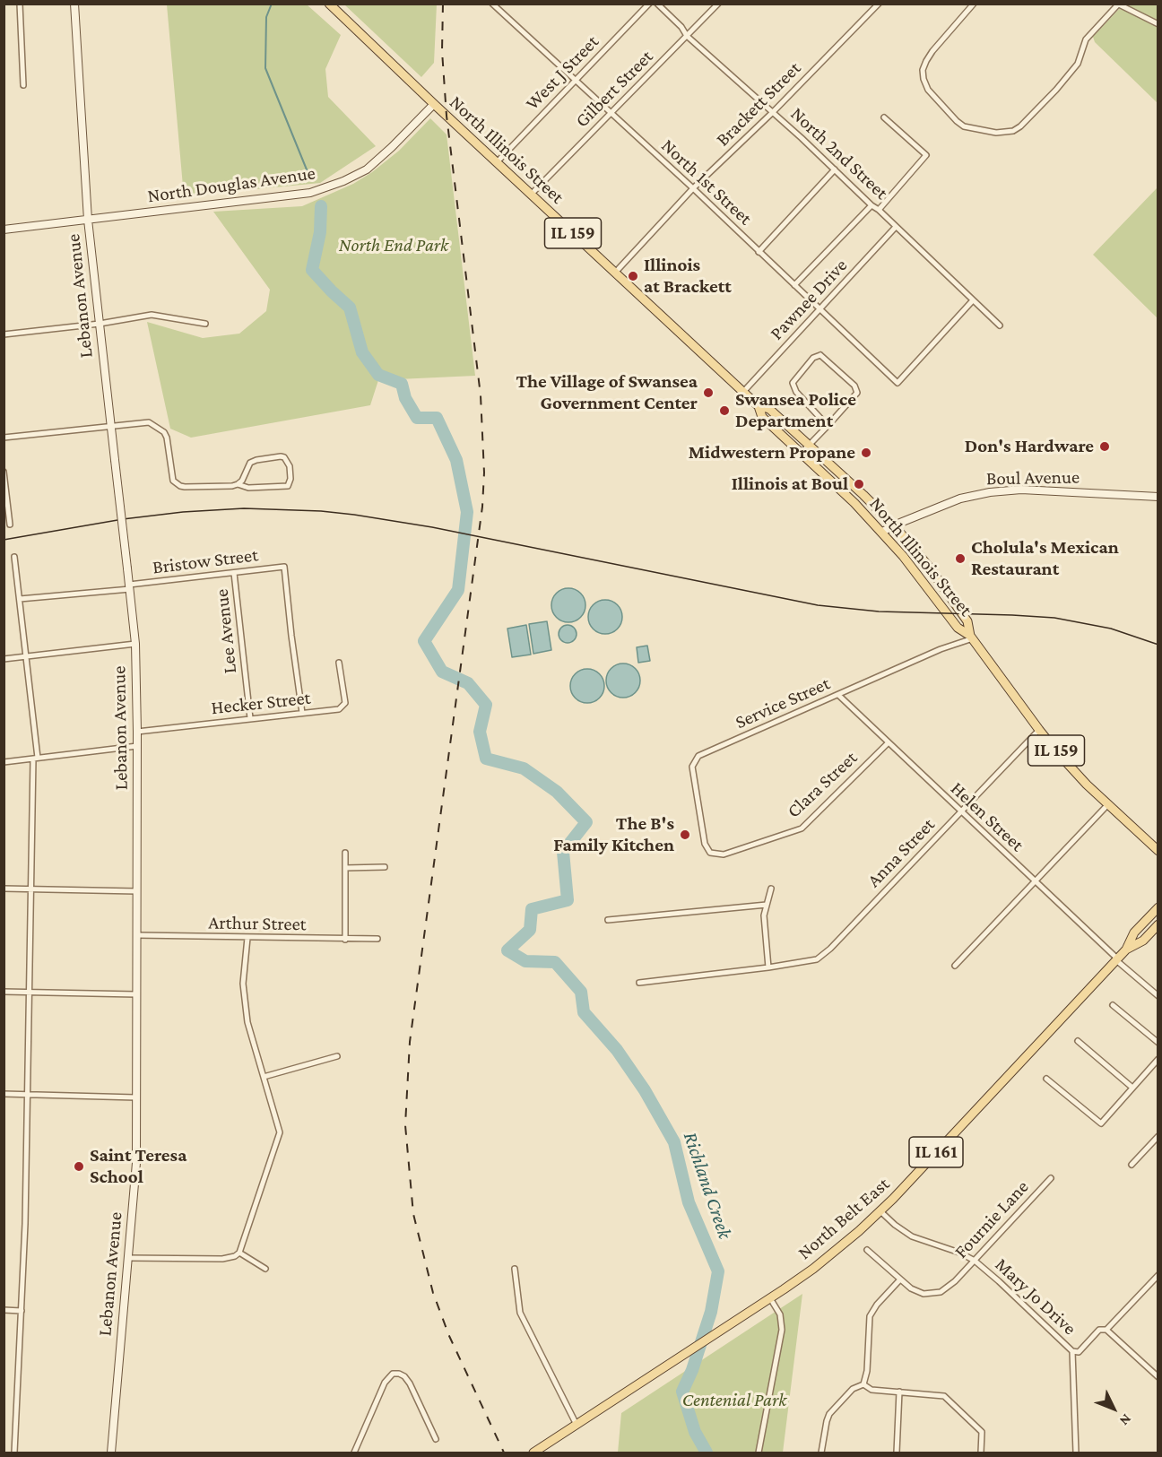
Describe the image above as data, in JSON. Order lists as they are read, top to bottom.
{
  "streets": {
    "main road": [
      "North Illinois Street",
      "North Douglas Avenue",
      "IL 159",
      "Lebanon Avenue",
      "Boul Avenue",
      "IL 161",
      "North Belt East"
    ],
    "street": [
      "West J Street",
      "Gilbert Street",
      "Brackett Street",
      "North 2nd Street",
      "North 1st Street",
      "Pawnee Drive",
      "Bristow Street",
      "Lee Avenue",
      "Hecker Street",
      "Service Street",
      "Clara Street",
      "Helen Street",
      "Anna Street",
      "Arthur Street",
      "Fournie Lane",
      "Mary Jo Drive"
    ]
  },
  "crossings": [
    ["West J Street", "North Illinois Street"],
    ["West J Street", "North 1st Street"],
    ["Gilbert Street", "North Illinois Street"],
    ["Gilbert Street", "North 2nd Street"],
    ["Gilbert Street", "North 1st Street"],
    ["Brackett Street", "North Illinois Street"],
    ["Brackett Street", "North 2nd Street"],
    ["Brackett Street", "North 1st Street"],
    ["North Illinois Street", "North Douglas Avenue"],
    ["North Illinois Street", "Pawnee Drive"],
    ["North Illinois Street", "Boul Avenue"],
    ["North Illinois Street", "Service Street"],
    ["North Illinois Street", "Anna Street"],
    ["North 2nd Street", "North 1st Street"],
    ["North 2nd Street", "Pawnee Drive"],
    ["North 1st Street", "Pawnee Drive"],
    ["North Douglas Avenue", "Lebanon Avenue"],
    ["Lebanon Avenue", "Bristow Street"],
    ["Lebanon Avenue", "Hecker Street"],
    ["Lebanon Avenue", "Arthur Street"],
    ["Bristow Street", "Lee Avenue"],
    ["Bristow Street", "Hecker Street"],
    ["Lee Avenue", "Hecker Street"],
    ["Service Street", "Clara Street"],
    ["Service Street", "Helen Street"],
    ["Clara Street", "Helen Street"],
    ["Helen Street", "Anna Street"],
    ["Helen Street", "North Belt East"],
    ["North Belt East", "Mary Jo Drive"],
    ["Fournie Lane", "Mary Jo Drive"]
  ],
  "water": ["Richland Creek"],
  "parks": ["North End Park", "Centenial Park"],
  "places": [
    "Illinois at Brackett",
    "The Village of Swansea Government Center",
    "Swansea Police Department",
    "Don's Hardware",
    "Midwestern Propane",
    "Illinois at Boul",
    "Cholula's Mexican Restaurant",
    "The B's Family Kitchen",
    "Saint Teresa School"
  ],
  "north": "bottom right"
}
